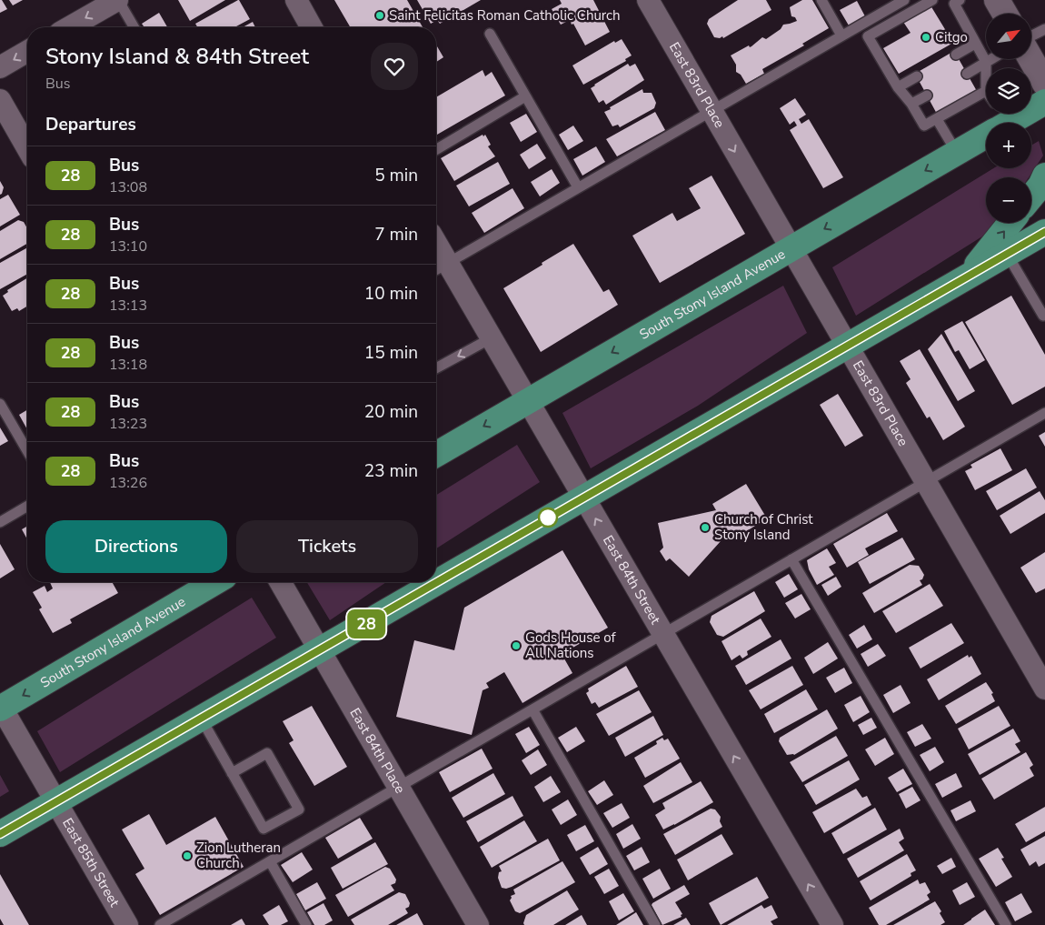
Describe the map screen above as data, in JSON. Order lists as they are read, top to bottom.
{
  "streets": {
    "highway": ["South Stony Island Avenue"],
    "street": [
      "East 83rd Place",
      "East 84th Street",
      "East 84th Place",
      "East 85th Street"
    ]
  },
  "crossings": [
    ["East 83rd Place", "South Stony Island Avenue"],
    ["South Stony Island Avenue", "East 84th Street"],
    ["South Stony Island Avenue", "East 85th Street"]
  ],
  "one_way": ["East 84th Street"],
  "places": [
    "Saint Felicitas Roman Catholic Church",
    "Citgo",
    "Church of Christ Stony Island",
    "Gods House of All Nations",
    "Zion Lutheran Church"
  ],
  "lines": ["bus line 28"],
  "north": "top right",
  "page": {
    "on_map": "28",
    "map_buttons": ["+", "−"],
    "heading": [
      ["Stony Island & 84th Street", "Bus"],
      "Departures"
    ],
    "list": [
      {
        "mark": "28",
        "name": "Bus",
        "note": "13:08",
        "value": "5 min"
      },
      {
        "mark": "28",
        "name": "Bus",
        "note": "13:10",
        "value": "7 min"
      },
      {
        "mark": "28",
        "name": "Bus",
        "note": "13:13",
        "value": "10 min"
      },
      {
        "mark": "28",
        "name": "Bus",
        "note": "13:18",
        "value": "15 min"
      },
      {
        "mark": "28",
        "name": "Bus",
        "note": "13:23",
        "value": "20 min"
      },
      {
        "mark": "28",
        "name": "Bus",
        "note": "13:26",
        "value": "23 min"
      }
    ],
    "buttons": ["Directions", "Tickets"]
  }
}
